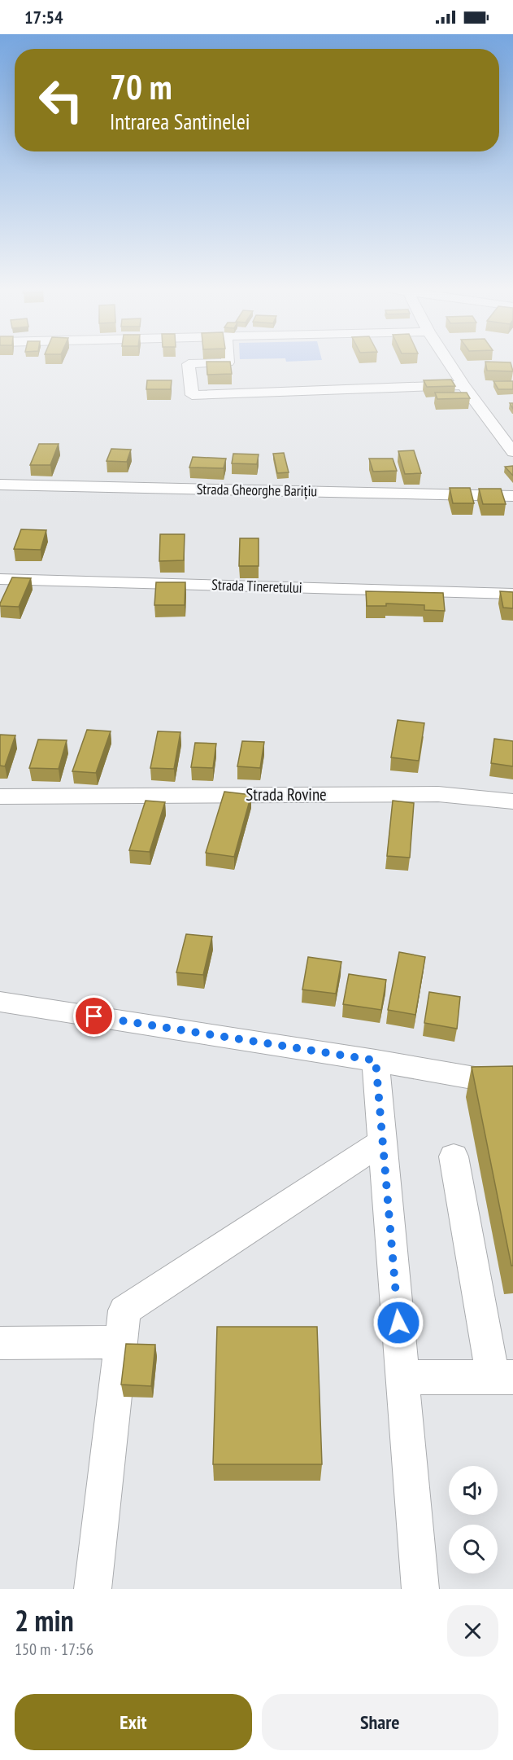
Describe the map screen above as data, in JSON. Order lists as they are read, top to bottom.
{
  "streets": {
    "street": ["Strada Gheorghe Barițiu", "Strada Tineretului", "Strada Rovine"]
  },
  "page": {
    "status": "17:54",
    "turn": ["70 m", "Intrarea Santinelei"],
    "heading": ["2 min", "150 m · 17:56"],
    "buttons": ["Exit", "Share"]
  }
}
